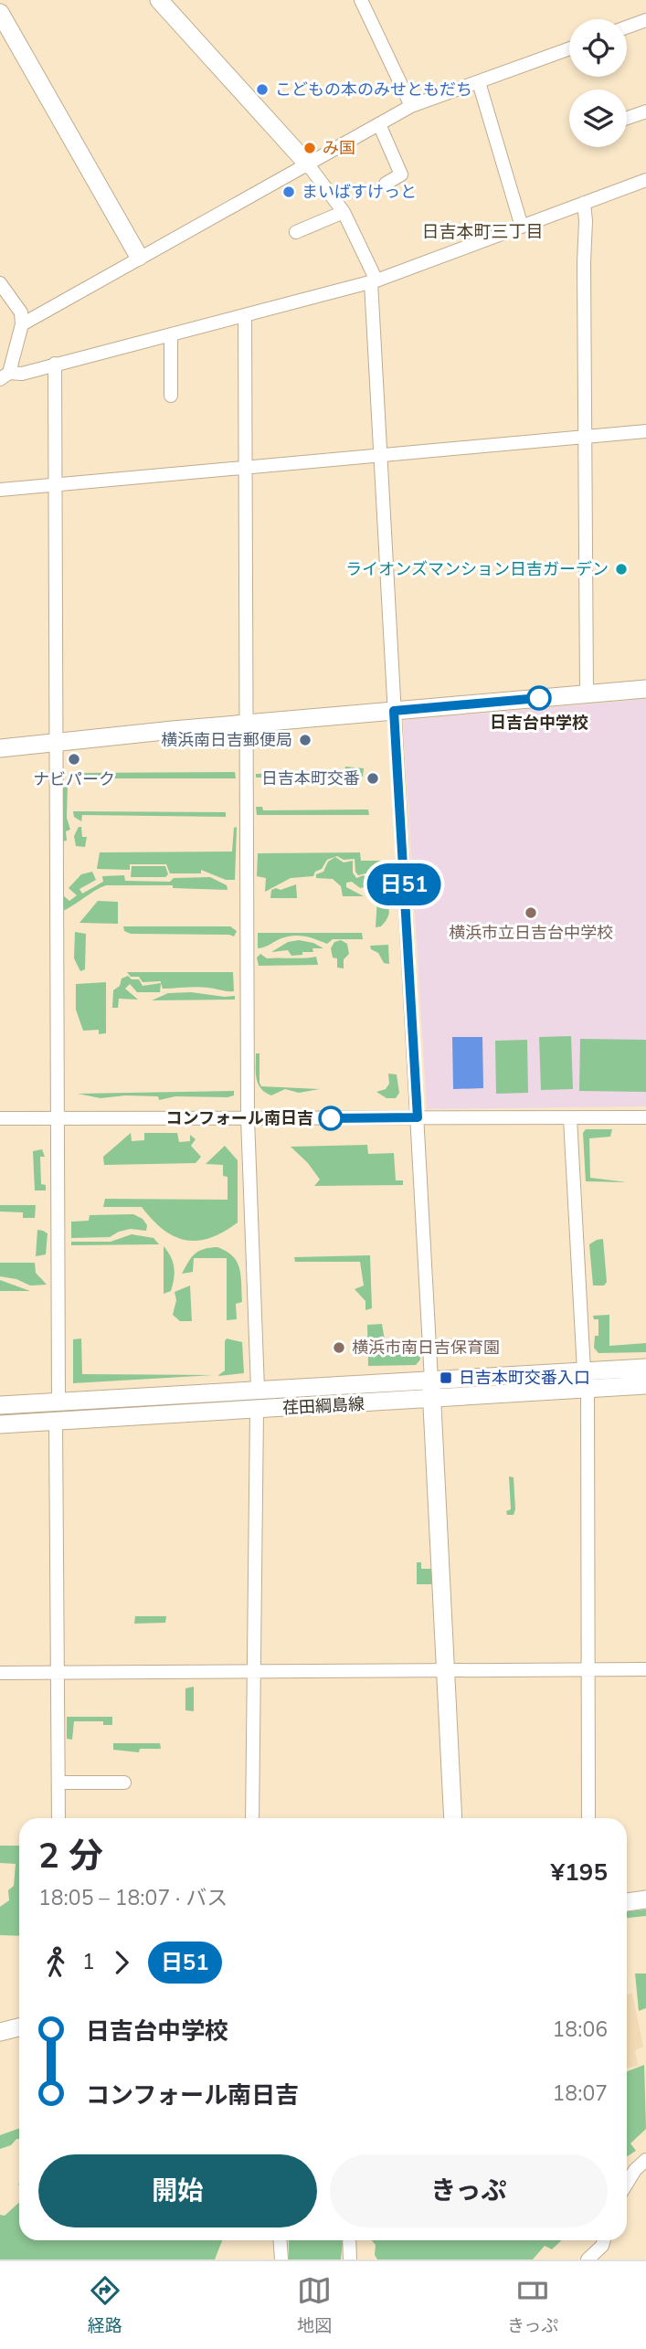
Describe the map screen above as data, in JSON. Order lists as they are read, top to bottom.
{
  "streets": {
    "street": ["荏田綱島線"]
  },
  "districts": ["日吉本町三丁目"],
  "places": {
    "other": [
      "こどもの本のみせともだち",
      "み国",
      "まいばすけっと",
      "ライオンズマンション日吉ガーデン",
      "日吉台中学校",
      "横浜南日吉郵便局",
      "ナビパーク",
      "日吉本町交番",
      "横浜市立日吉台中学校",
      "コンフォール南日吉",
      "横浜市南日吉保育園"
    ],
    "transit": ["日吉本町交番入口"]
  },
  "lines": ["bus line 日51"],
  "page": {
    "on_map": "日51",
    "heading": ["2 分", "18:05 – 18:07 · バス", "¥195"],
    "legs": ["1", "日51"],
    "list": [
      {
        "name": "日吉台中学校",
        "value": "18:06"
      },
      {
        "name": "コンフォール南日吉",
        "value": "18:07"
      }
    ],
    "buttons": ["開始", "きっぷ"],
    "tabs": ["経路", "地図", "きっぷ"]
  }
}
